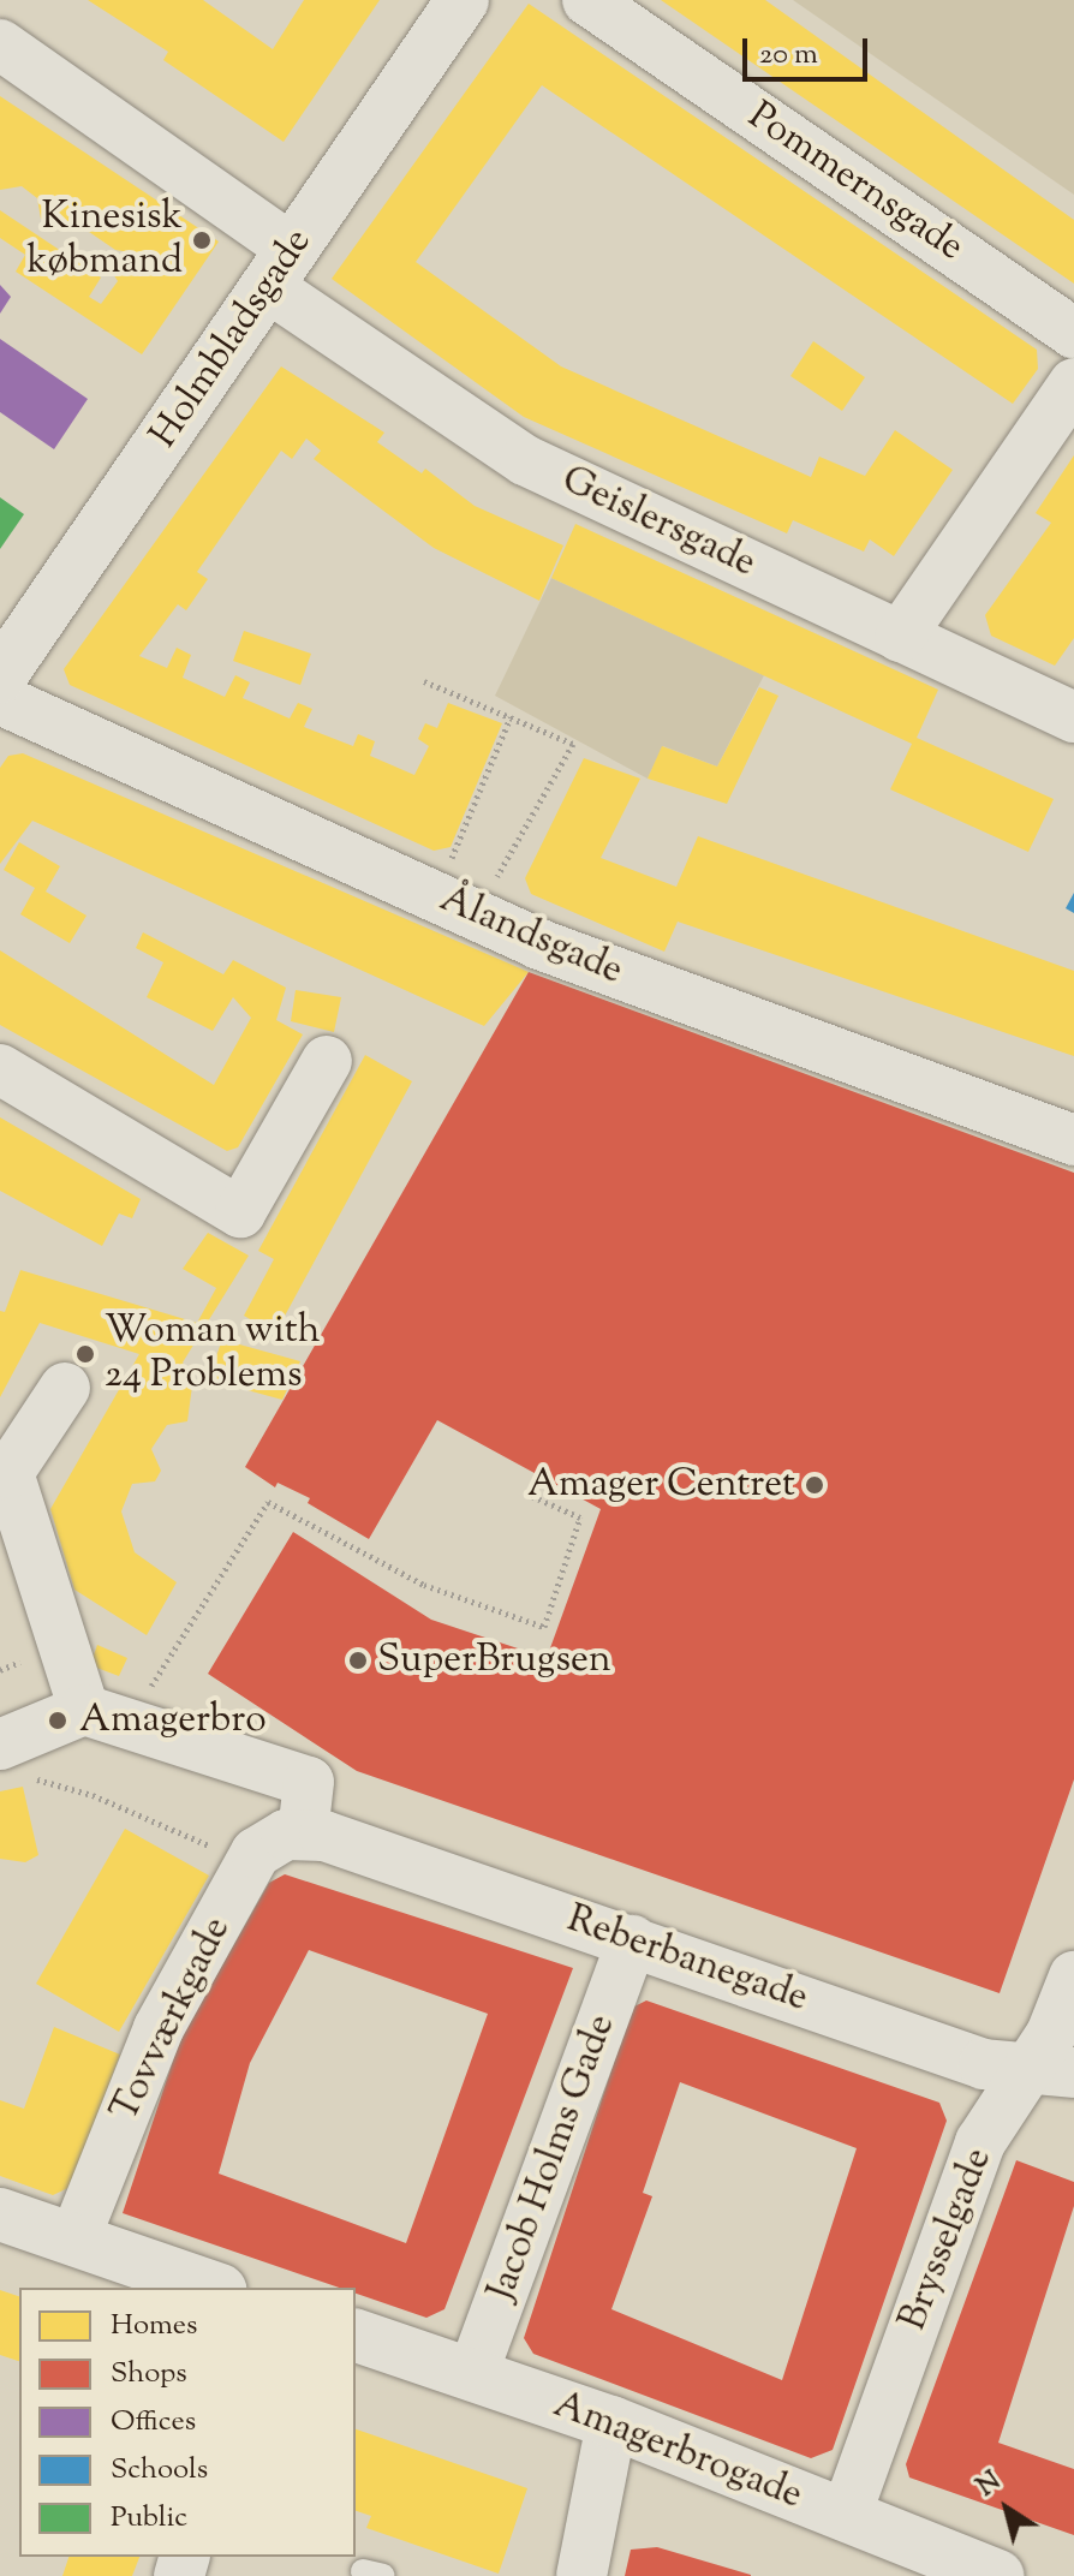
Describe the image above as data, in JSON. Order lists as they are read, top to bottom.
{
  "streets": {
    "street": [
      "Pommernsgade",
      "Holmbladsgade",
      "Geislersgade",
      "Ålandsgade",
      "Reberbanegade",
      "Tovværkgade",
      "Jacob Holms Gade",
      "Brysselgade",
      "Amagerbrogade"
    ]
  },
  "crossings": [
    ["Holmbladsgade", "Geislersgade"],
    ["Reberbanegade", "Tovværkgade"],
    ["Reberbanegade", "Jacob Holms Gade"],
    ["Reberbanegade", "Brysselgade"],
    ["Jacob Holms Gade", "Amagerbrogade"],
    ["Brysselgade", "Amagerbrogade"]
  ],
  "places": [
    "Kinesisk købmand",
    "Woman with 24 Problems",
    "Amager Centret",
    "SuperBrugsen",
    "Amagerbro"
  ],
  "legend": [
    "Homes",
    "Shops",
    "Offices",
    "Schools",
    "Public"
  ],
  "scale_bar": "20 m",
  "north": "top left"
}
